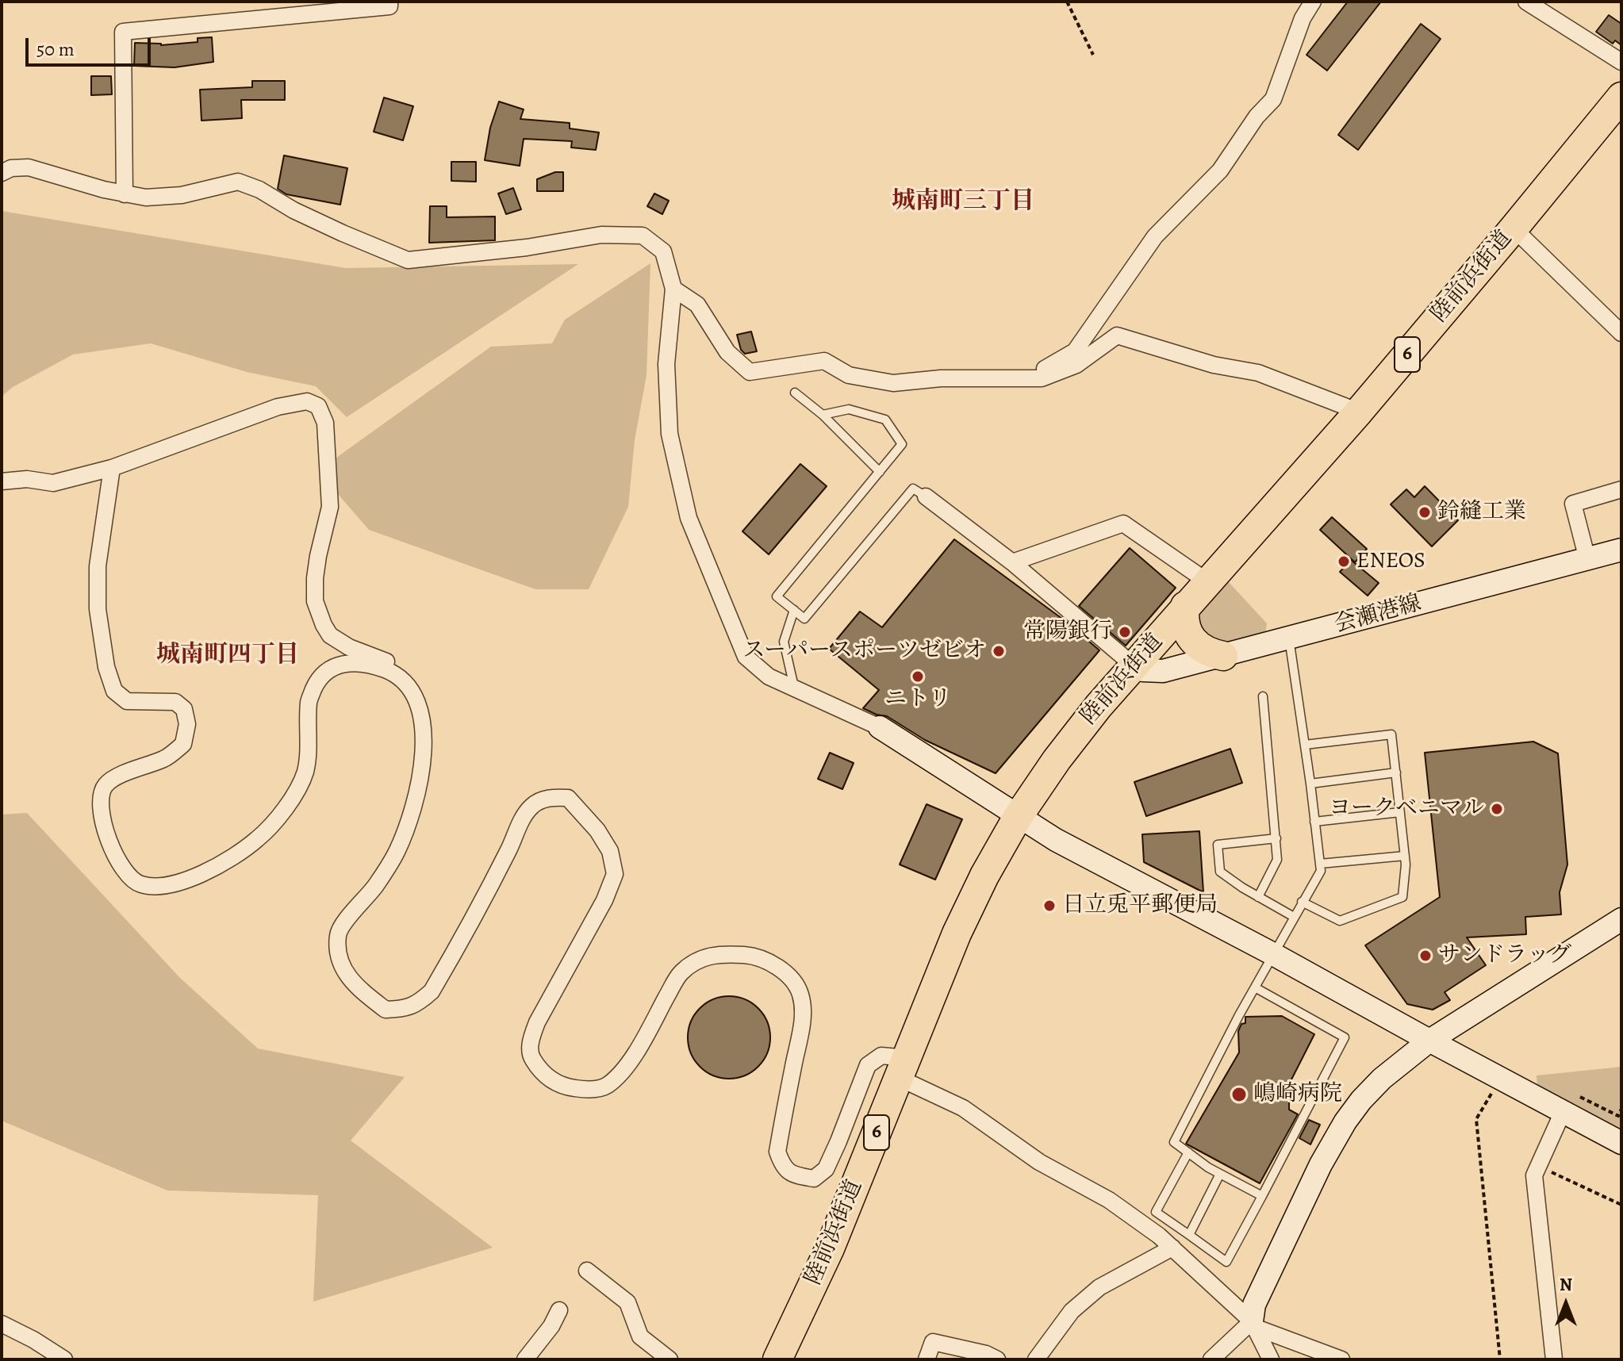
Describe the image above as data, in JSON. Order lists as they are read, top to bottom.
{
  "streets": {
    "highway": ["陸前浜街道", "6"],
    "street": ["会瀬港線"]
  },
  "crossings": [
    ["陸前浜街道", "会瀬港線"]
  ],
  "districts": ["城南町三丁目", "城南町四丁目"],
  "places": [
    "鈴縫工業",
    "ENEOS",
    "常陽銀行",
    "スーパースポーツゼビオ",
    "ニトリ",
    "ヨークベニマル",
    "日立兎平郵便局",
    "サンドラッグ",
    "嶋崎病院"
  ],
  "scale_bar": "50 m",
  "north": "top"
}
